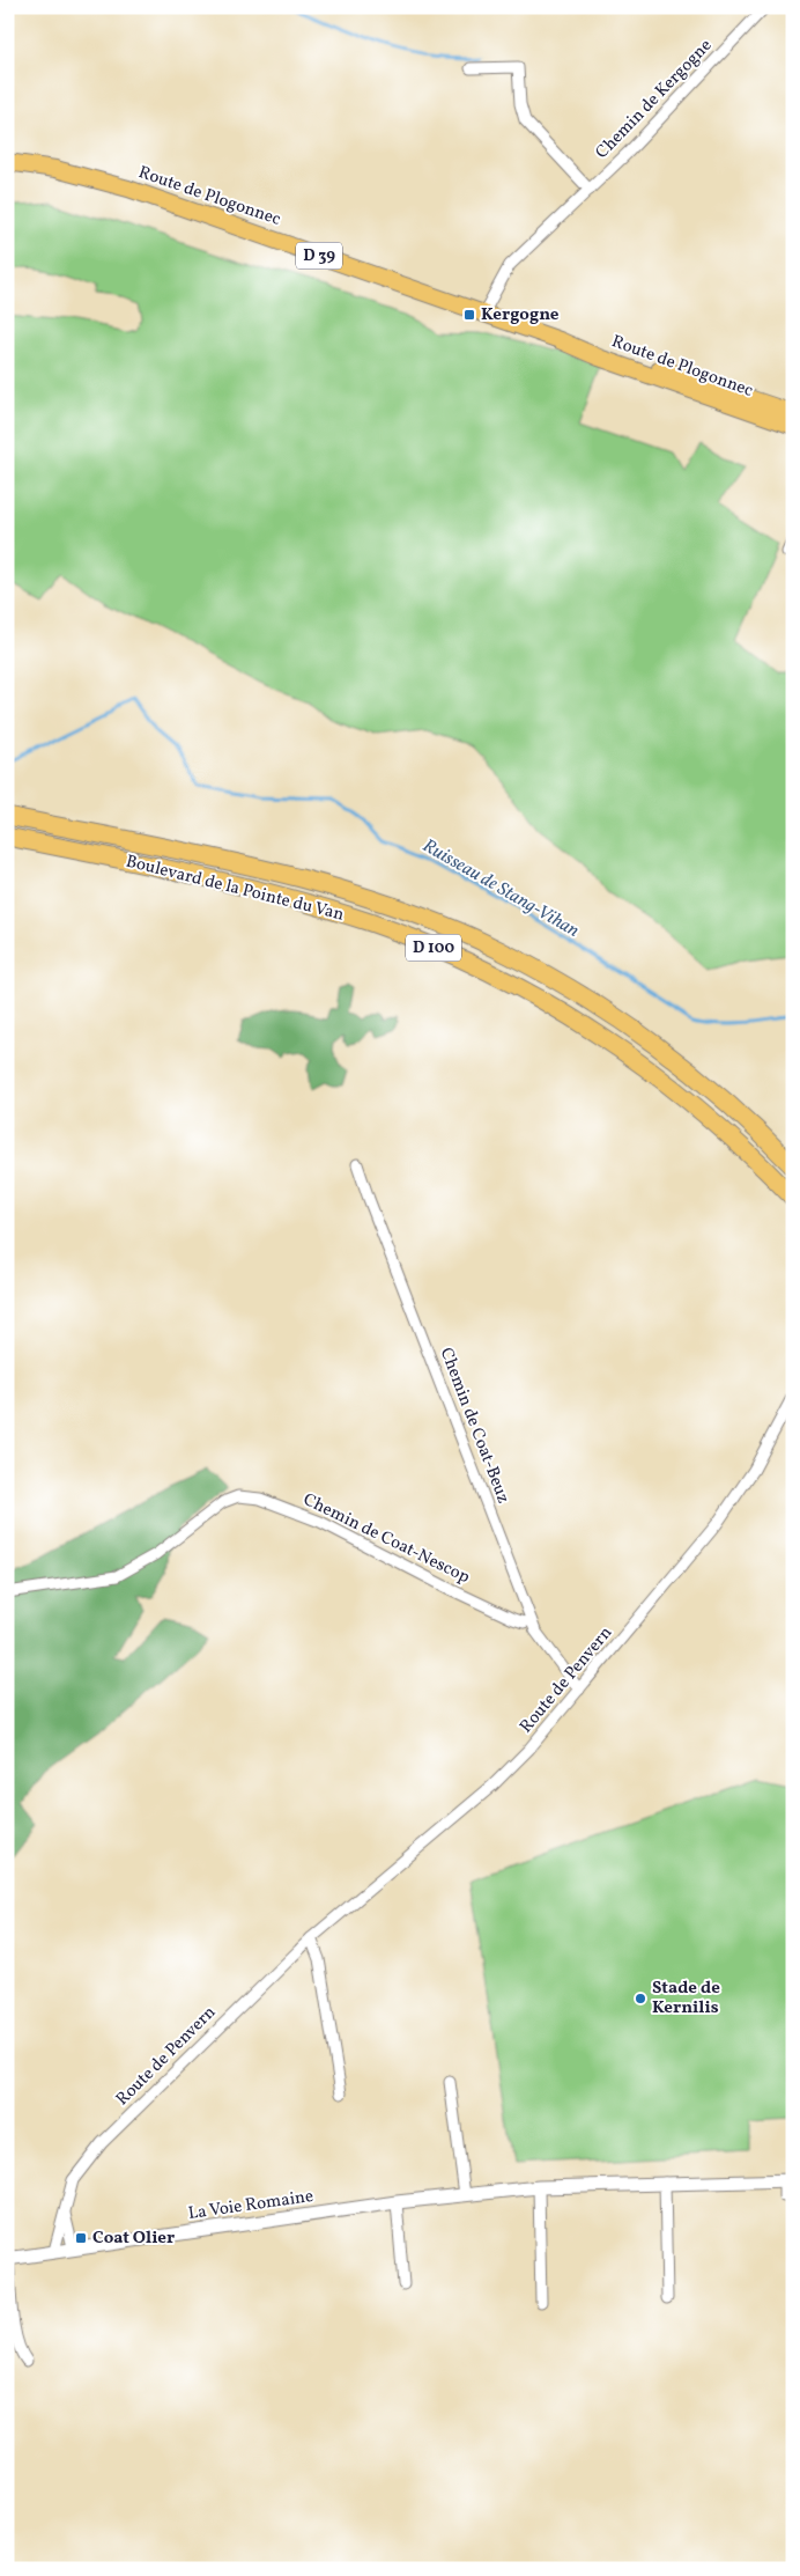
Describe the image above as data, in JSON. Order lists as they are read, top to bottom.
{
  "streets": {
    "highway": ["Boulevard de la Pointe du Van", "D 100"],
    "main road": ["Route de Plogonnec", "D 39"],
    "street": [
      "Chemin de Kergogne",
      "Chemin de Coat-Beuz",
      "Chemin de Coat-Nescop",
      "Route de Penvern",
      "La Voie Romaine"
    ]
  },
  "crossings": [
    ["Chemin de Kergogne", "Route de Plogonnec"],
    ["Boulevard de la Pointe du Van", "D 100"],
    ["Chemin de Coat-Beuz", "Chemin de Coat-Nescop"],
    ["Chemin de Coat-Beuz", "Route de Penvern"],
    ["Route de Penvern", "La Voie Romaine"]
  ],
  "water": ["Ruisseau de Stang-Vihan"],
  "places": {
    "transit": ["Kergogne", "Coat Olier"],
    "other": ["Stade de Kernilis"]
  }
}
